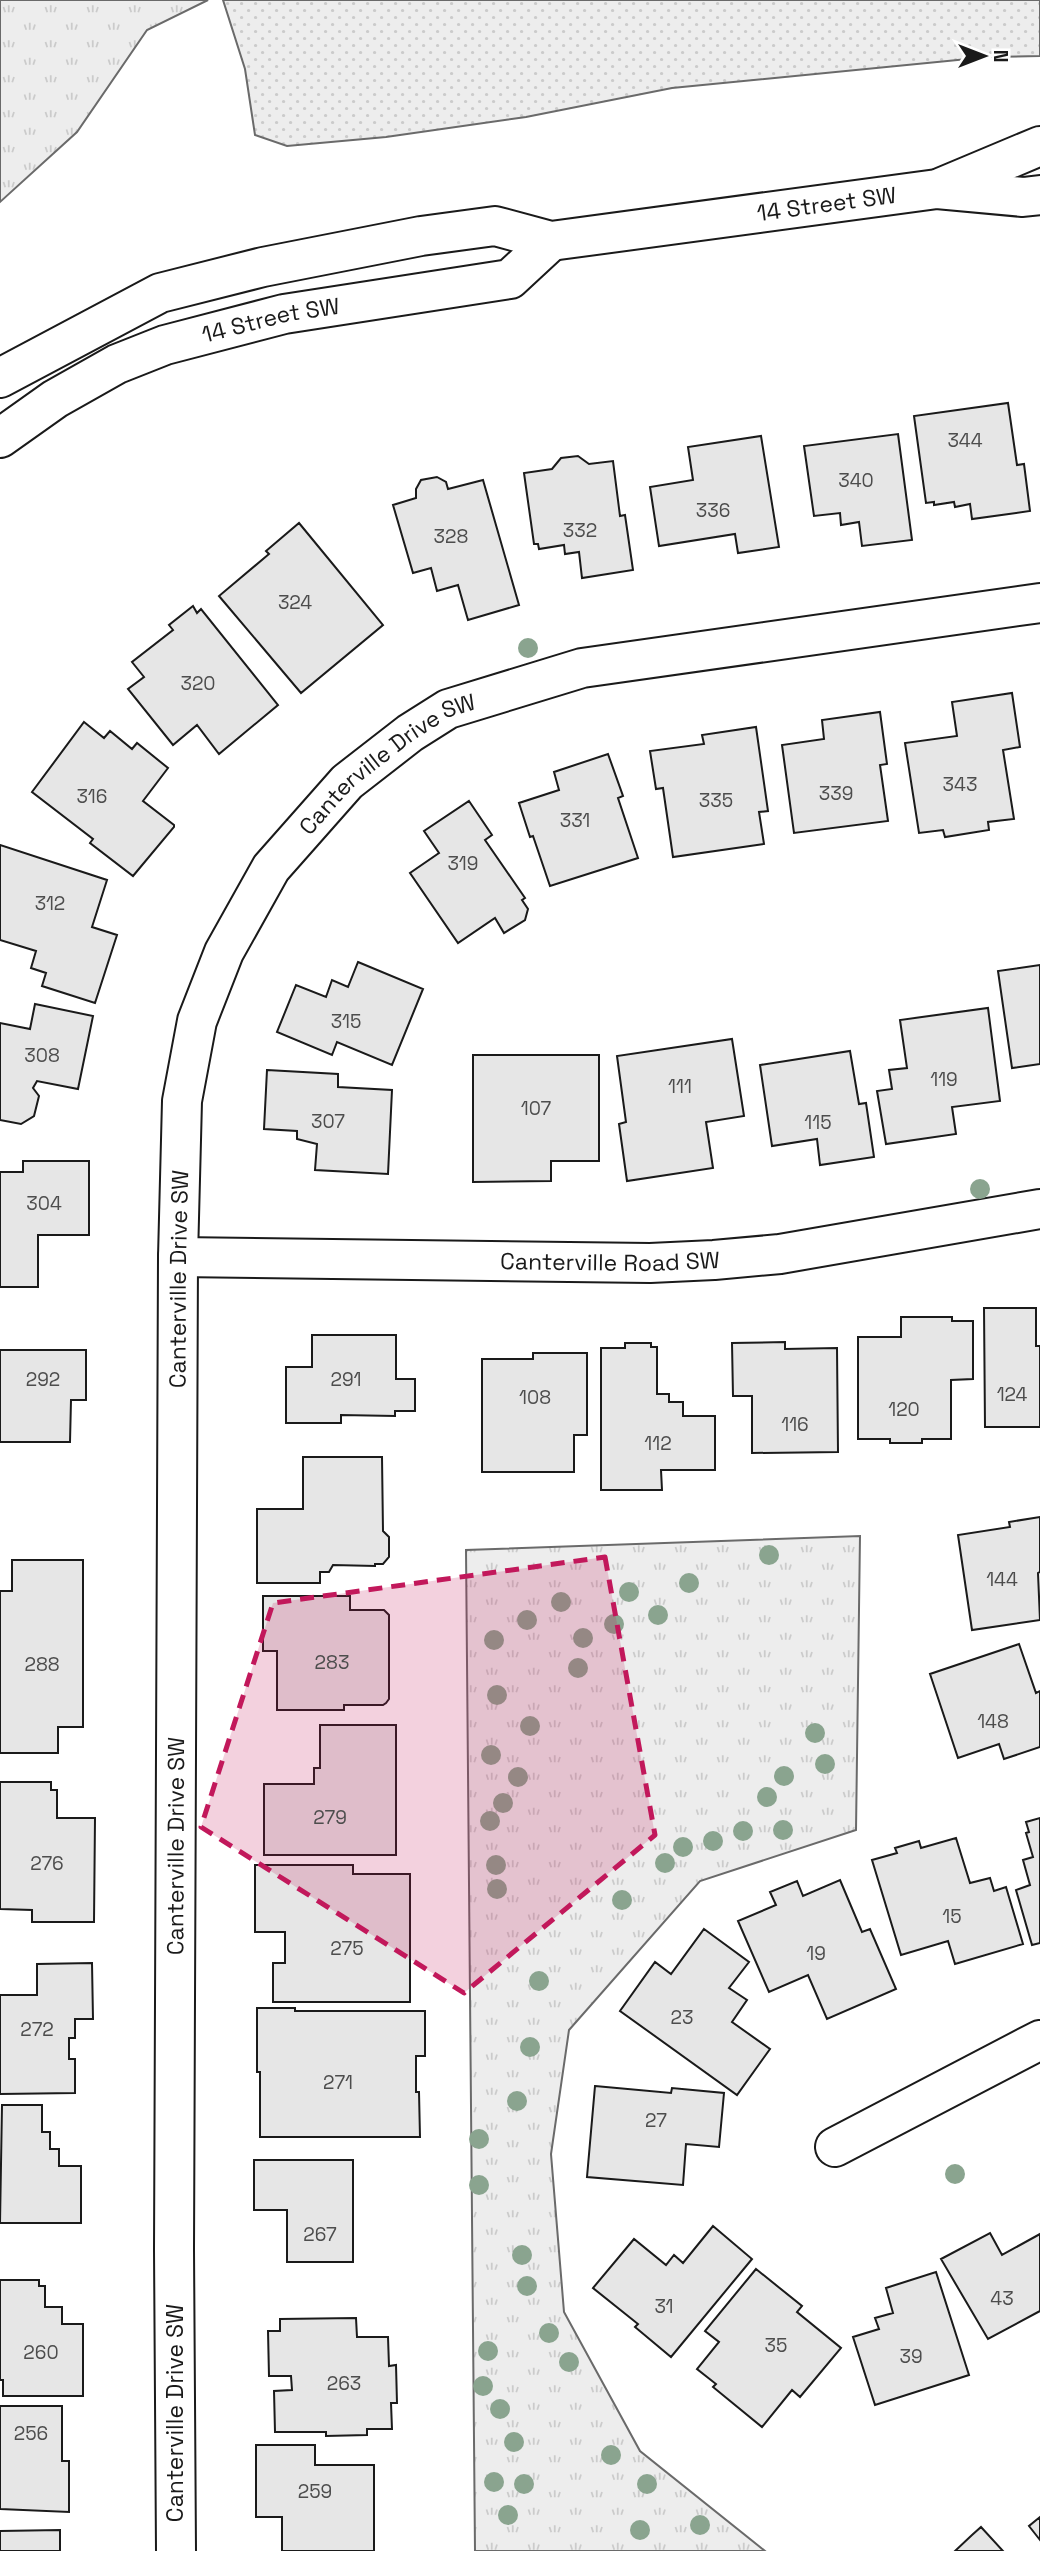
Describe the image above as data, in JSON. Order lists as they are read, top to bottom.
{
  "streets": {
    "street": ["14 Street SW", "Canterville Drive SW", "Canterville Road SW"]
  },
  "crossings": [
    ["Canterville Drive SW", "Canterville Road SW"]
  ],
  "house_numbers": [
    "344",
    "340",
    "336",
    "332",
    "328",
    "324",
    "320",
    "343",
    "339",
    "316",
    "335",
    "331",
    "319",
    "312",
    "315",
    "308",
    "119",
    "111",
    "107",
    "307",
    "115",
    "304",
    "292",
    "291",
    "124",
    "108",
    "120",
    "116",
    "112",
    "144",
    "283",
    "288",
    "148",
    "279",
    "276",
    "15",
    "275",
    "19",
    "23",
    "272",
    "271",
    "27",
    "267",
    "43",
    "31",
    "35",
    "260",
    "39",
    "263",
    "256",
    "259"
  ],
  "north": "right"
}
